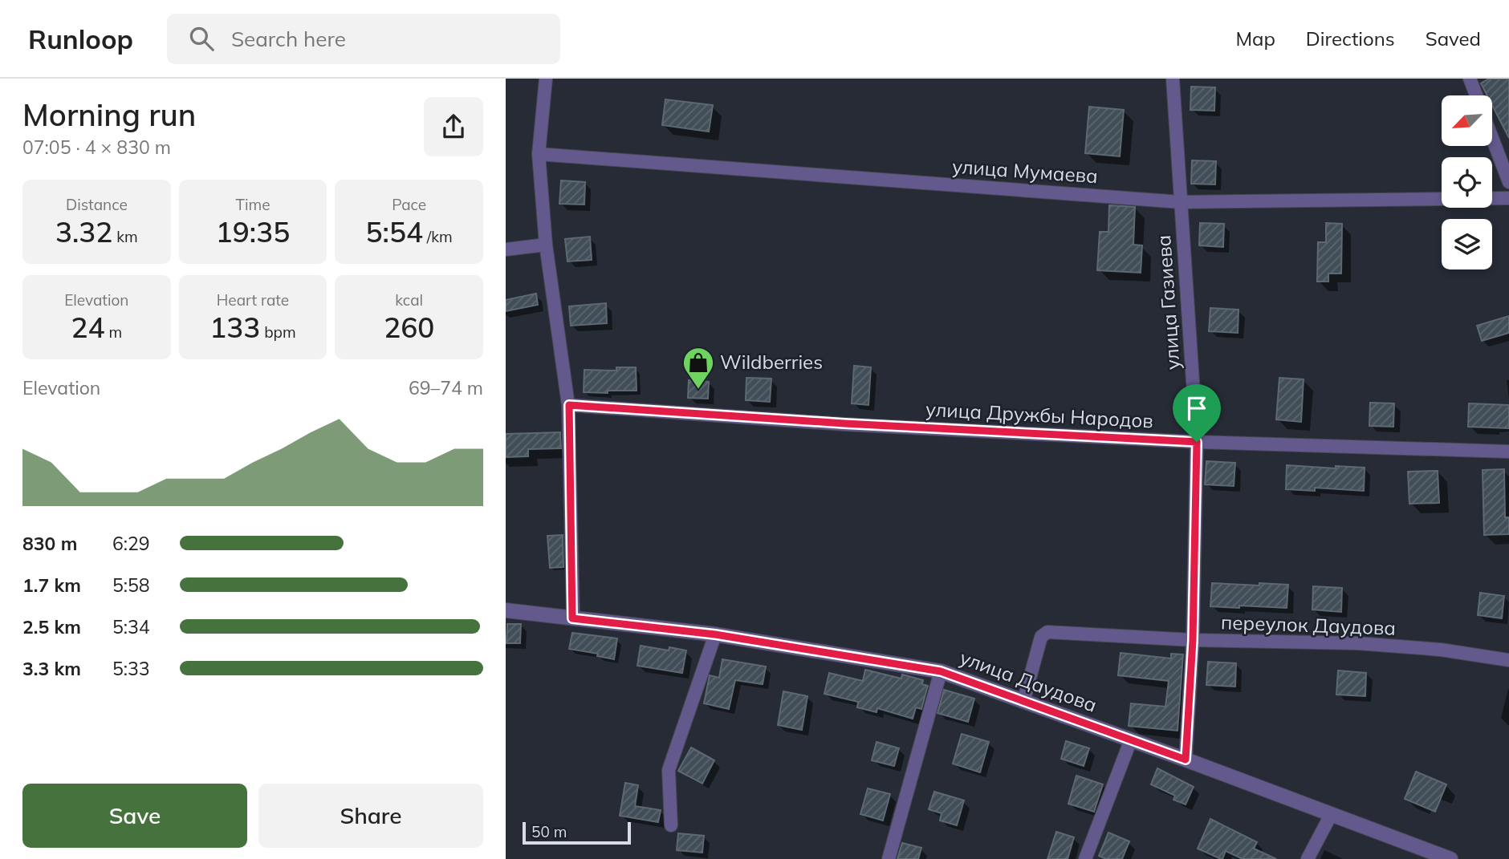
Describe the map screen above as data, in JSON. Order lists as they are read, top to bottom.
{
  "streets": {
    "street": [
      "улица Мумаева",
      "улица Газиева",
      "улица Дружбы Народов",
      "переулок Даудова",
      "улица Даудова"
    ]
  },
  "crossings": [
    ["улица Мумаева", "улица Газиева"],
    ["улица Газиева", "улица Дружбы Народов"],
    ["улица Газиева", "переулок Даудова"],
    ["улица Газиева", "улица Даудова"],
    ["переулок Даудова", "улица Даудова"]
  ],
  "places": {
    "shop": ["Wildberries"]
  },
  "scale_bar": "50 m",
  "north": "bottom left",
  "page": {
    "header": "Runloop",
    "search": "Search here",
    "nav": ["Map", "Directions", "Saved"],
    "heading": ["Morning run", "07:05 · 4 × 830 m"],
    "stats": [
      ["Distance", "3.32 km"],
      ["Time", "19:35"],
      ["Pace", "5:54 /km"],
      ["Elevation", "24 m"],
      ["Heart rate", "133 bpm"],
      ["kcal", "260"]
    ],
    "chart": ["Elevation", "69–74 m"],
    "list": [
      {
        "name": "830 m",
        "note": "6:29"
      },
      {
        "name": "1.7 km",
        "note": "5:58"
      },
      {
        "name": "2.5 km",
        "note": "5:34"
      },
      {
        "name": "3.3 km",
        "note": "5:33"
      }
    ],
    "buttons": ["Save", "Share"],
    "scale": "50 m"
  }
}
